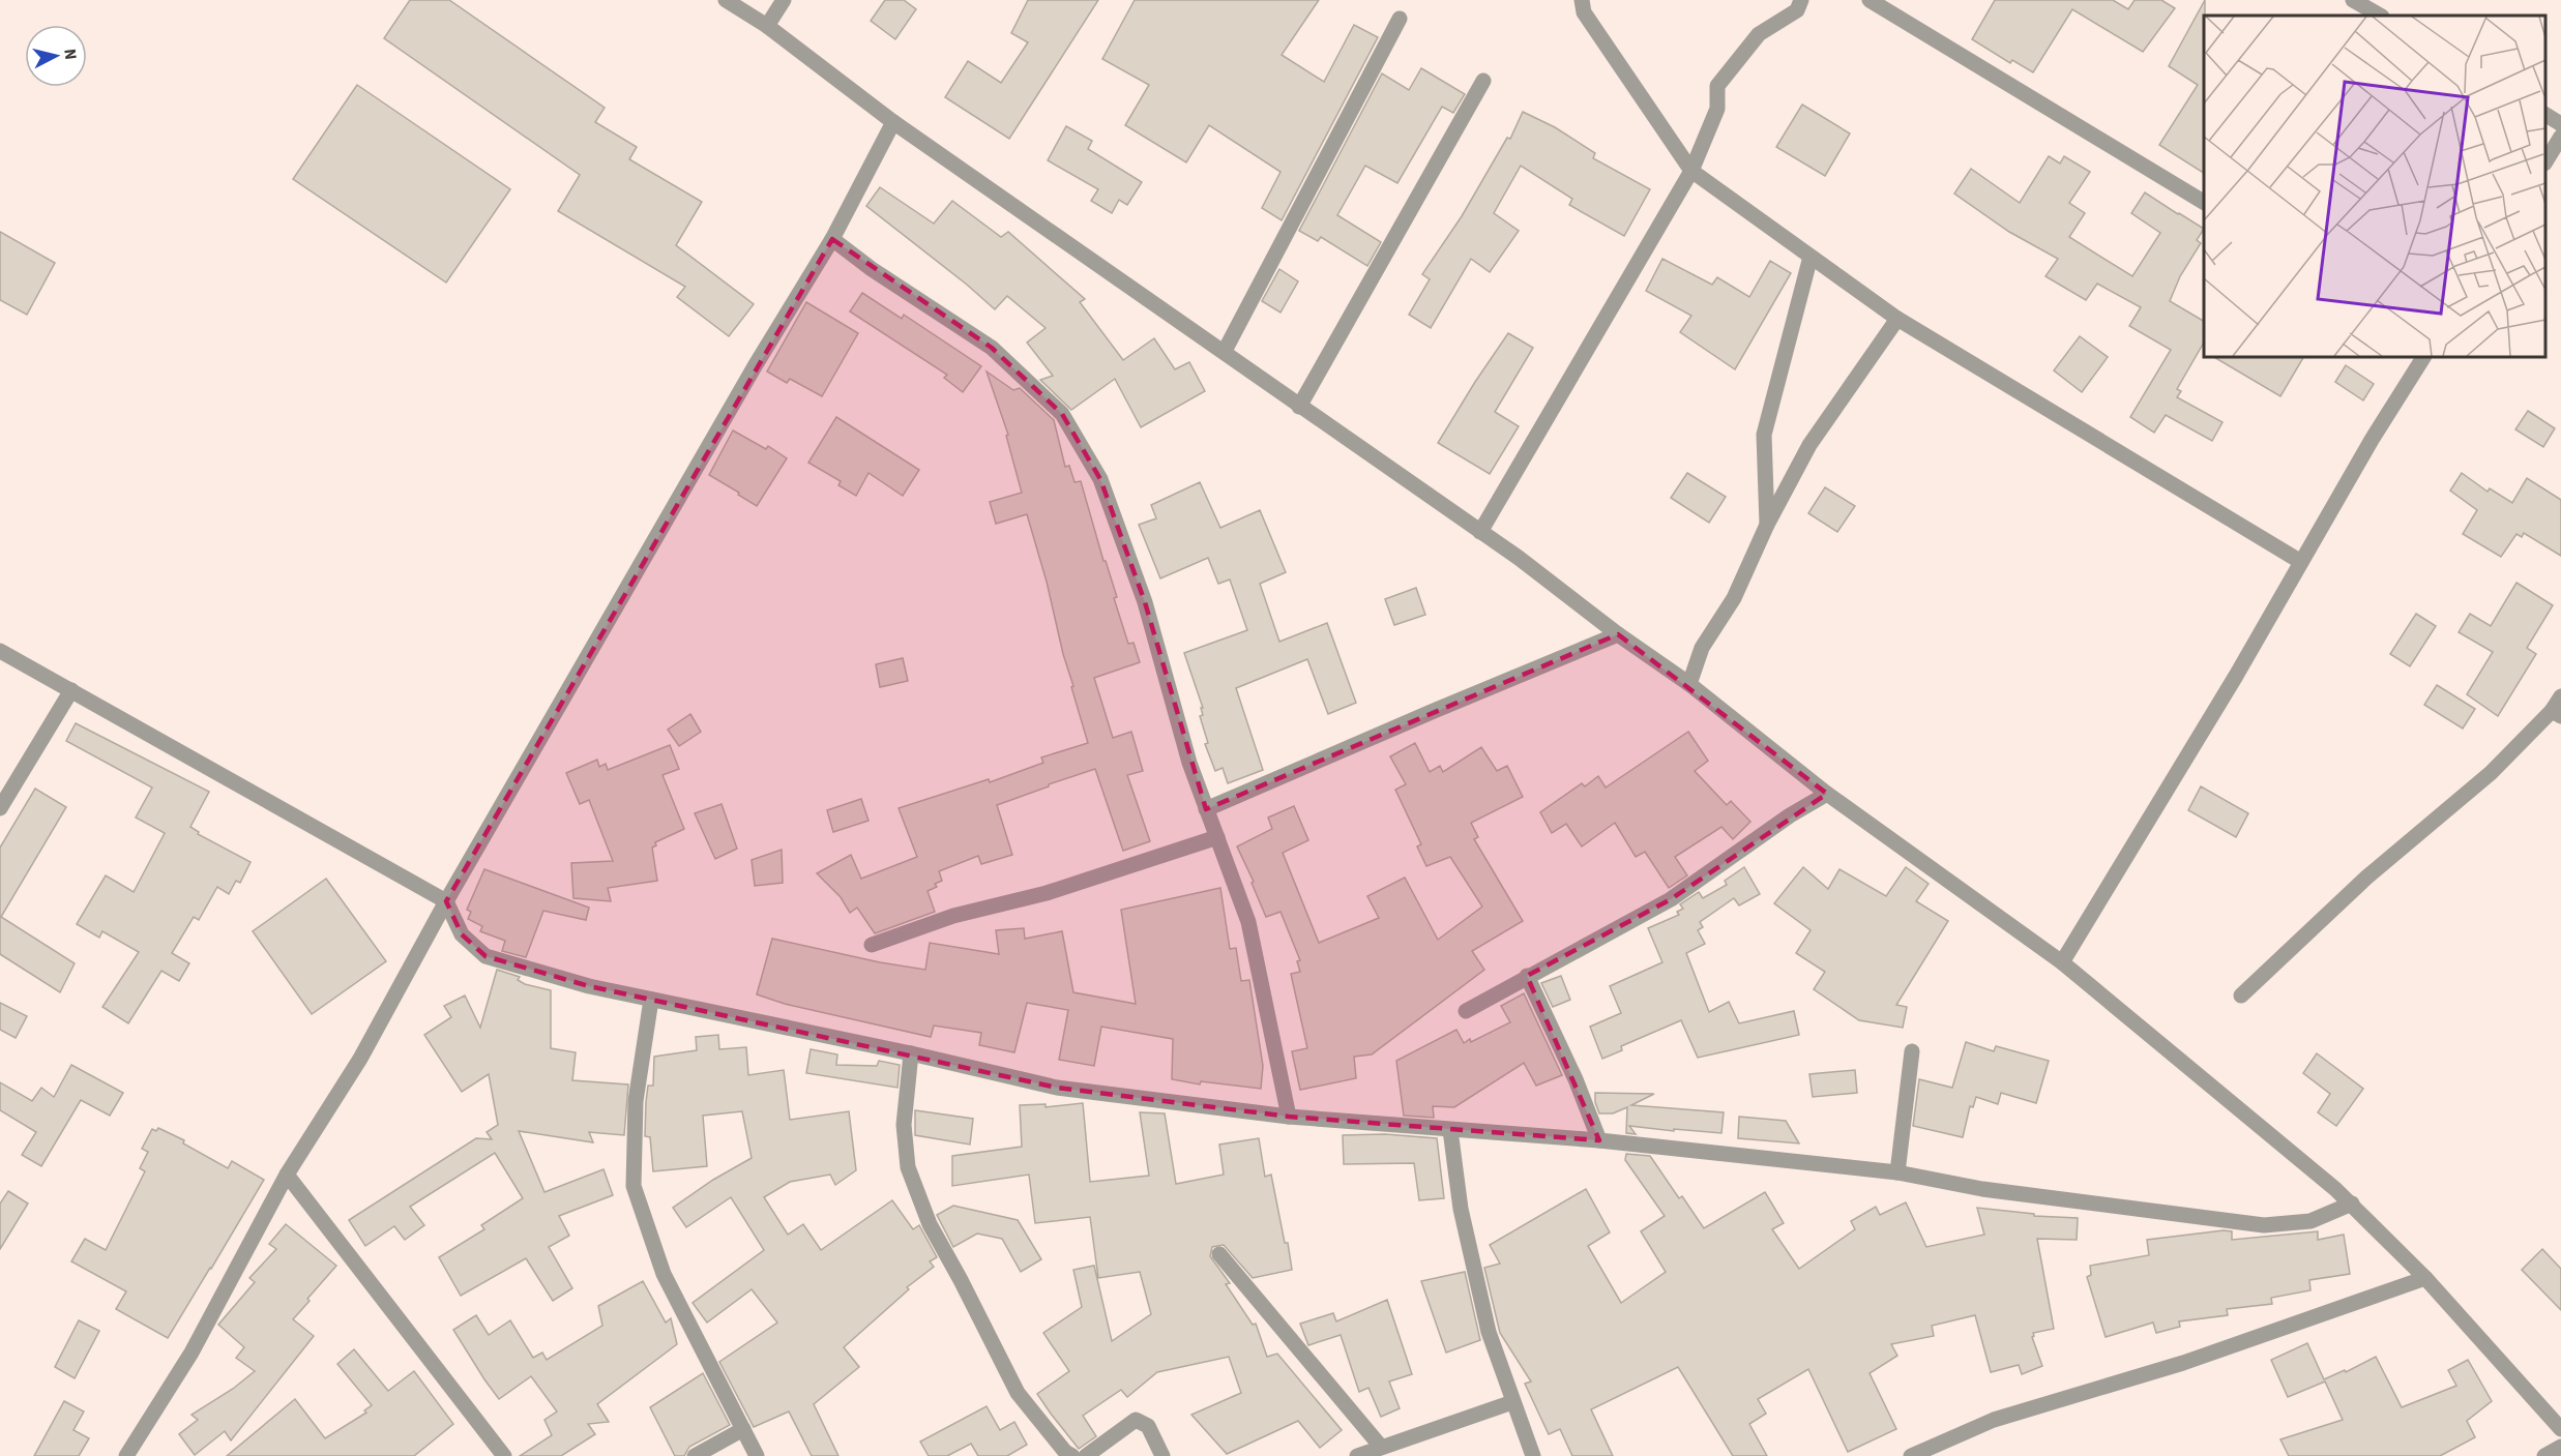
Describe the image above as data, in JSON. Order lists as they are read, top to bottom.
{
  "north": "right"
}
